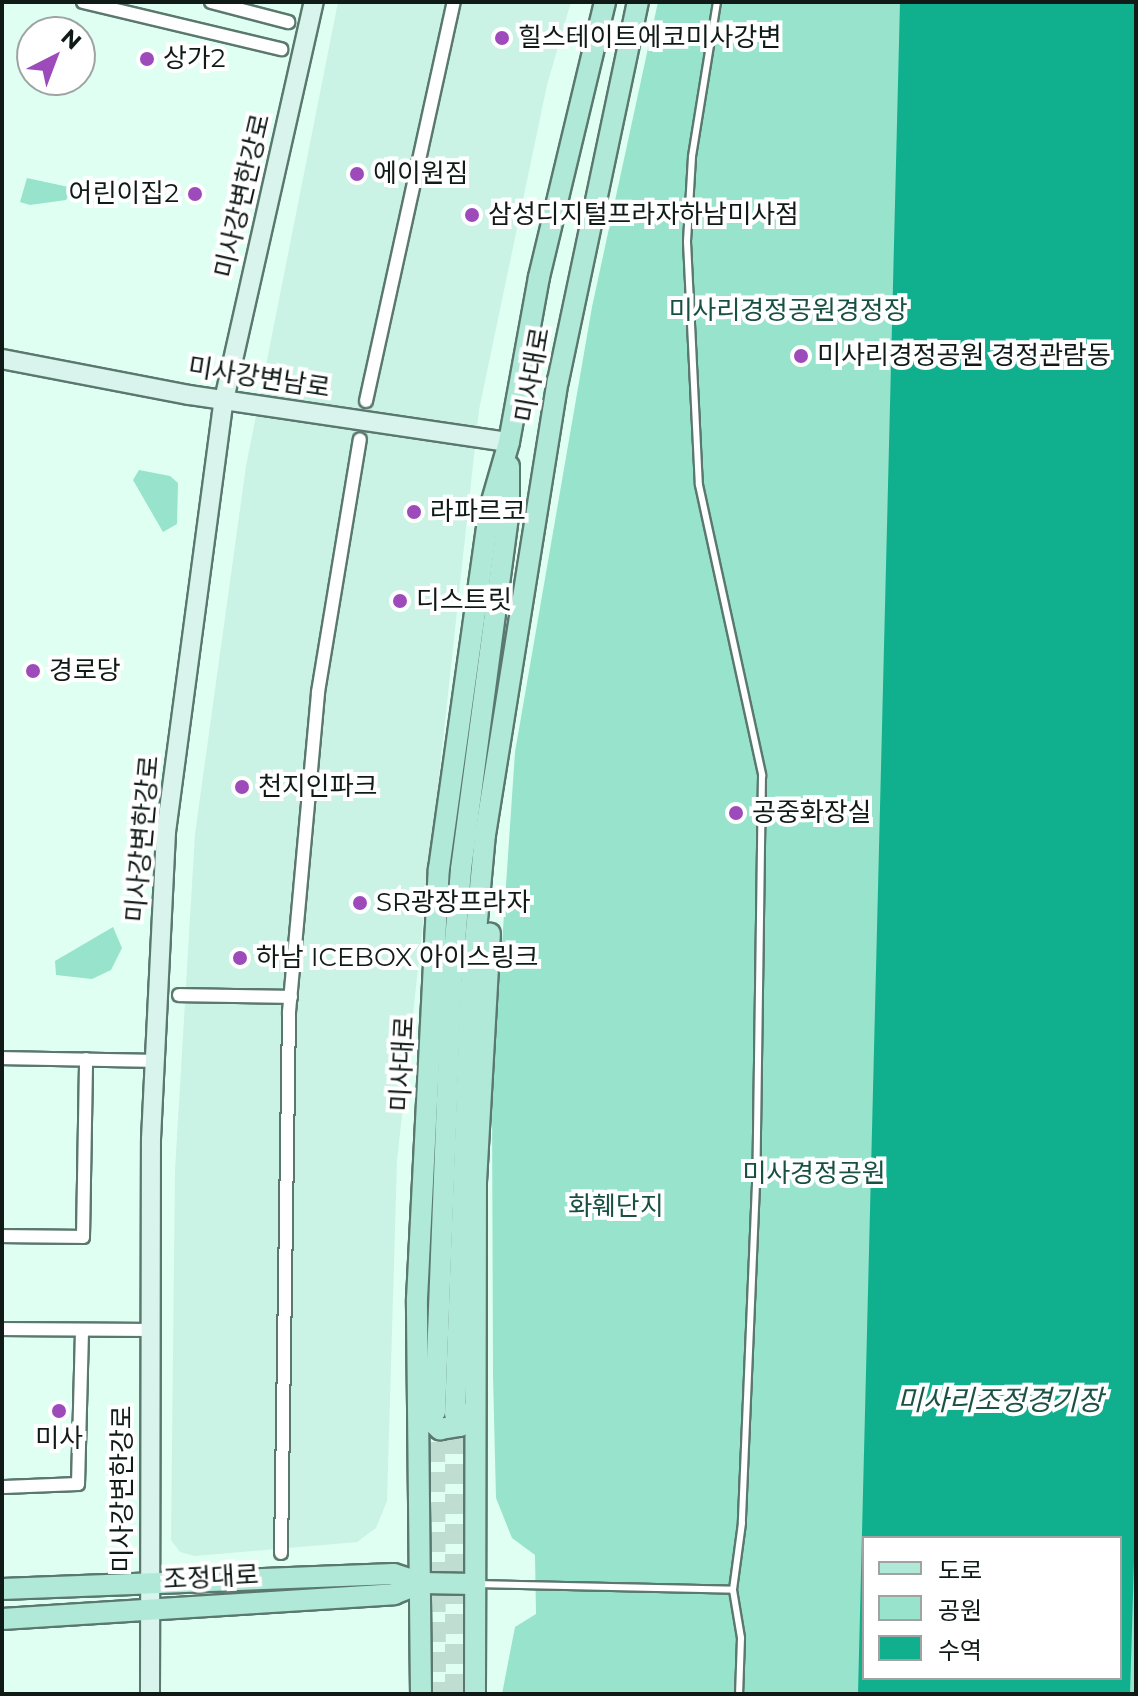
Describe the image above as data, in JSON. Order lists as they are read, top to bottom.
{
  "streets": {
    "main road": ["미사대로", "조정대로"],
    "street": ["미사강변한강로", "미사강변남로"]
  },
  "crossings": [
    ["미사강변한강로", "미사강변남로"],
    ["미사강변한강로", "조정대로"],
    ["미사대로", "미사강변남로"],
    ["미사대로", "조정대로"]
  ],
  "water": ["미사리조정경기장"],
  "parks": ["미사리경정공원경정장", "미사경정공원", "화훼단지"],
  "places": [
    "힐스테이트에코미사강변",
    "상가2",
    "에이원짐",
    "어린이집2",
    "삼성디지털프라자하남미사점",
    "미사리경정공원 경정관람동",
    "라파르코",
    "디스트릿",
    "경로당",
    "천지인파크",
    "공중화장실",
    "SR광장프라자",
    "하남 ICEBOX 아이스링크",
    "미사"
  ],
  "legend": ["도로", "공원", "수역"],
  "north": "top right"
}
